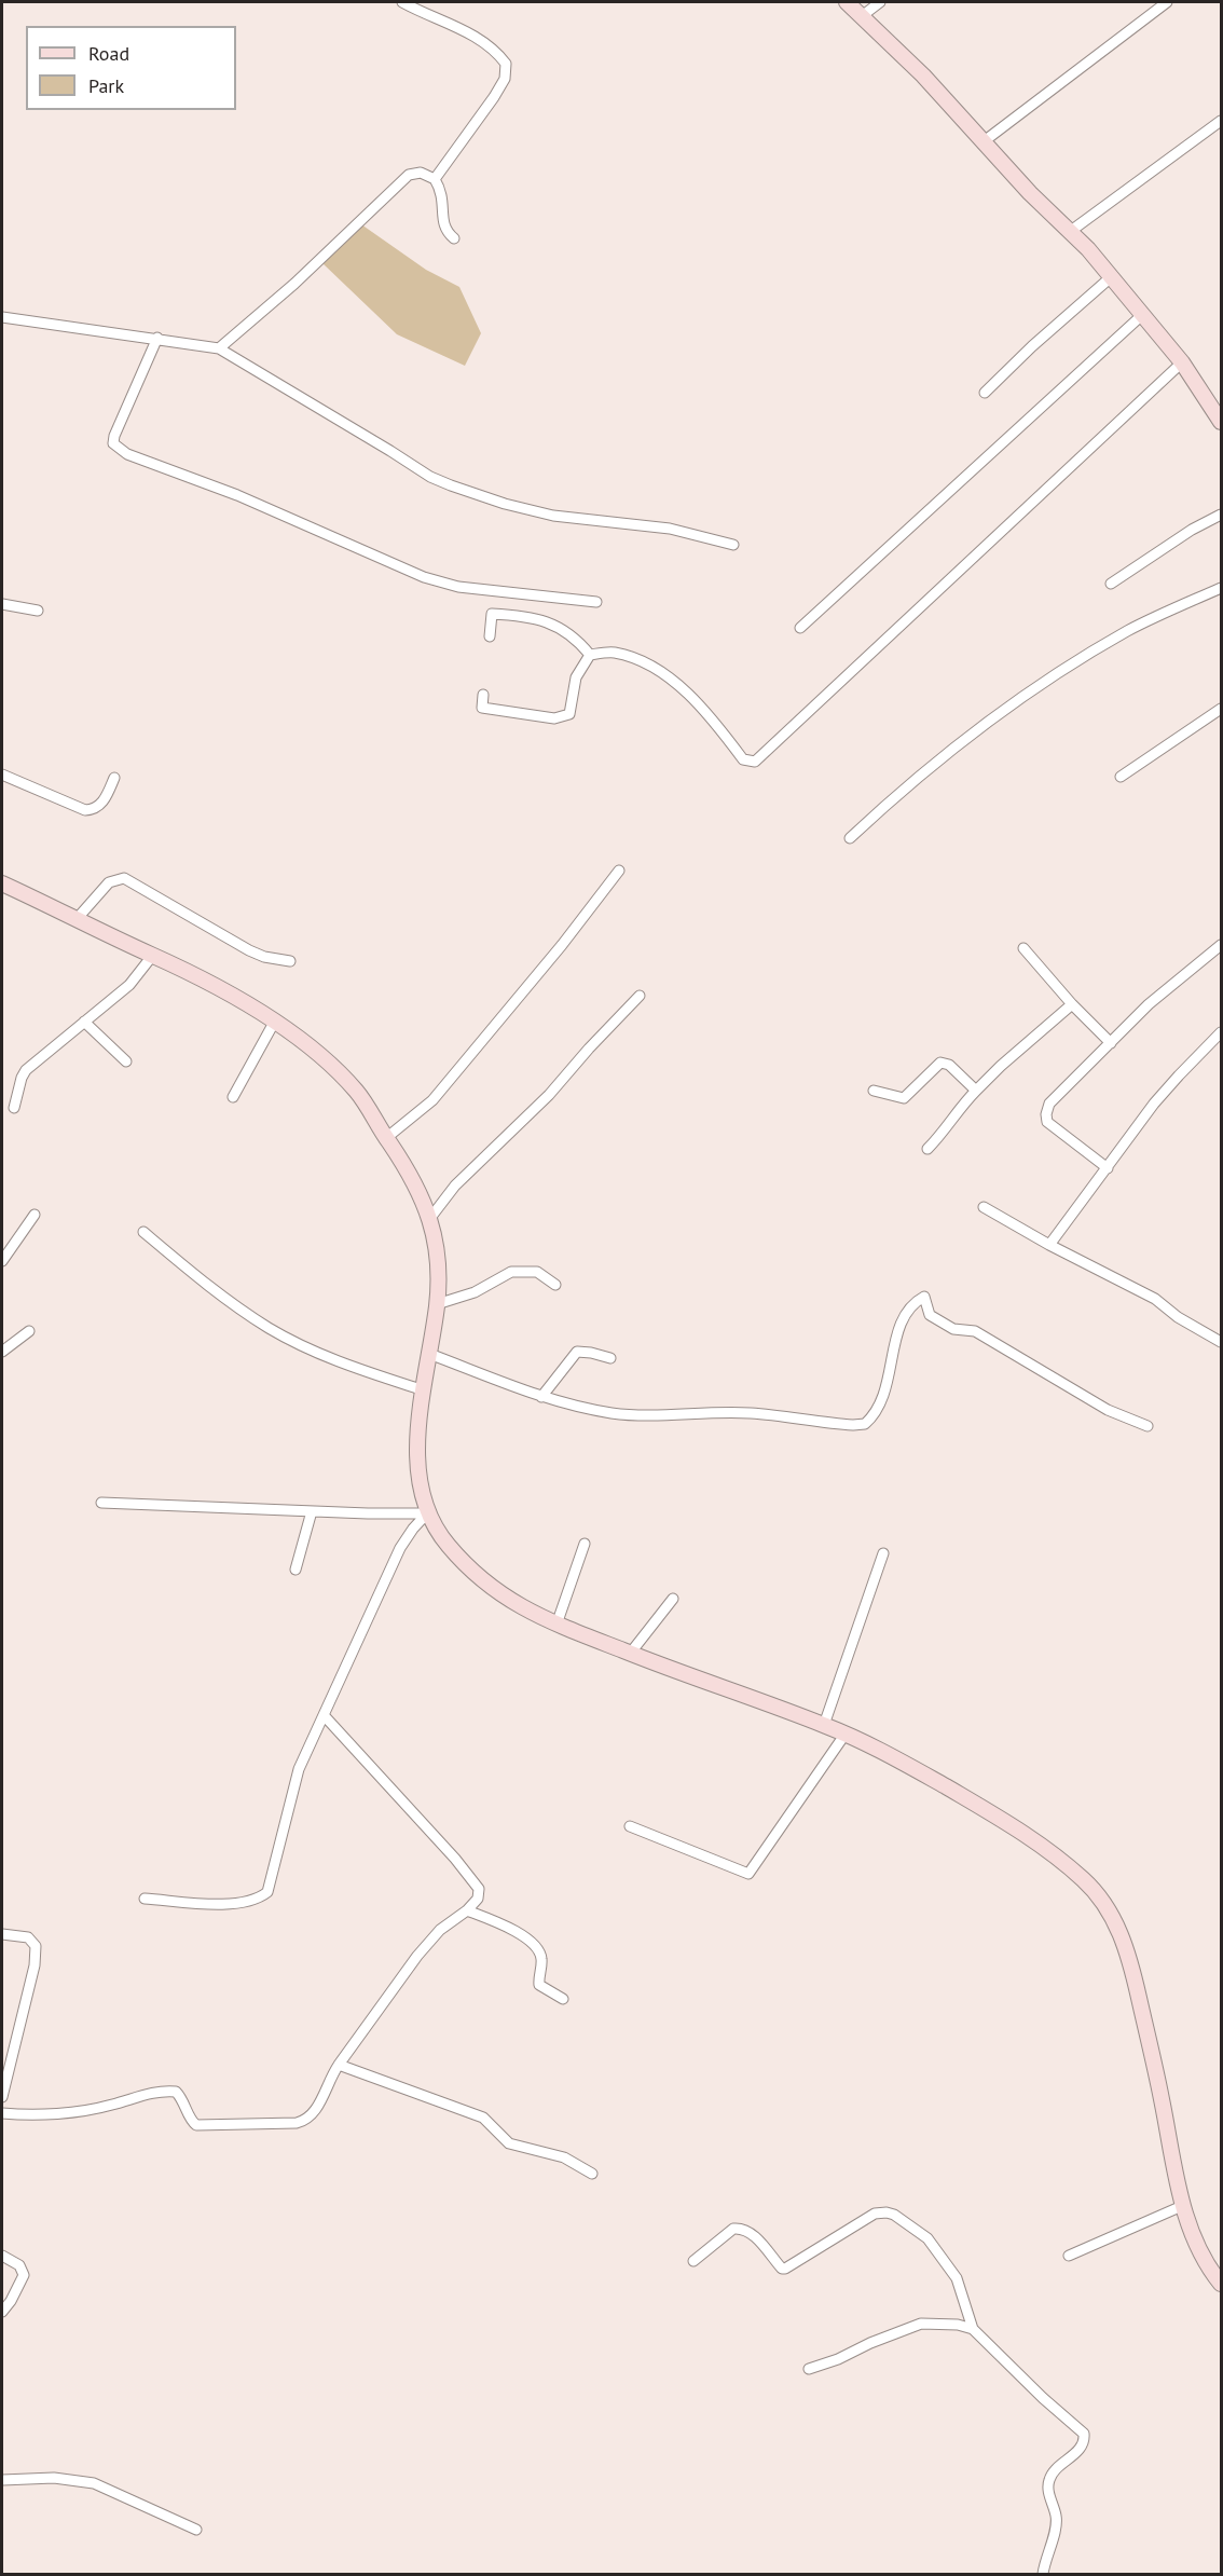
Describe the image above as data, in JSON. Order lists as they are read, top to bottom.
{
  "legend": ["Road", "Park"]
}
